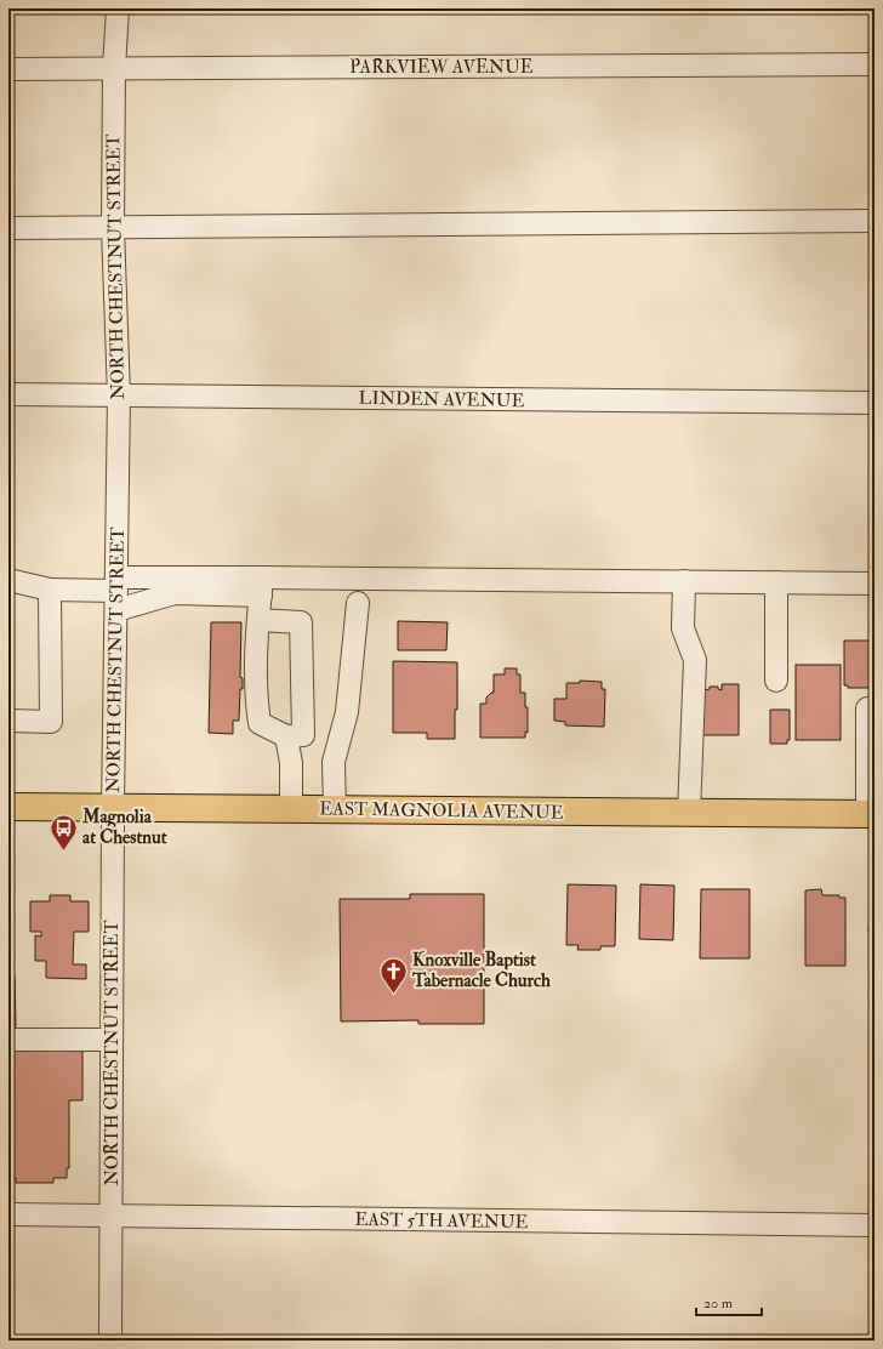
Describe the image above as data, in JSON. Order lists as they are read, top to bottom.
{
  "streets": {
    "main road": ["EAST MAGNOLIA AVENUE"],
    "street": [
      "PARKVIEW AVENUE",
      "NORTH CHESTNUT STREET",
      "LINDEN AVENUE",
      "EAST 5TH AVENUE"
    ]
  },
  "crossings": [
    ["PARKVIEW AVENUE", "NORTH CHESTNUT STREET"],
    ["NORTH CHESTNUT STREET", "LINDEN AVENUE"],
    ["NORTH CHESTNUT STREET", "EAST MAGNOLIA AVENUE"],
    ["NORTH CHESTNUT STREET", "EAST 5TH AVENUE"]
  ],
  "places": {
    "bus stop": ["Magnolia at Chestnut"],
    "church": ["Knoxville Baptist Tabernacle Church"]
  },
  "scale_bar": "20 m"
}
